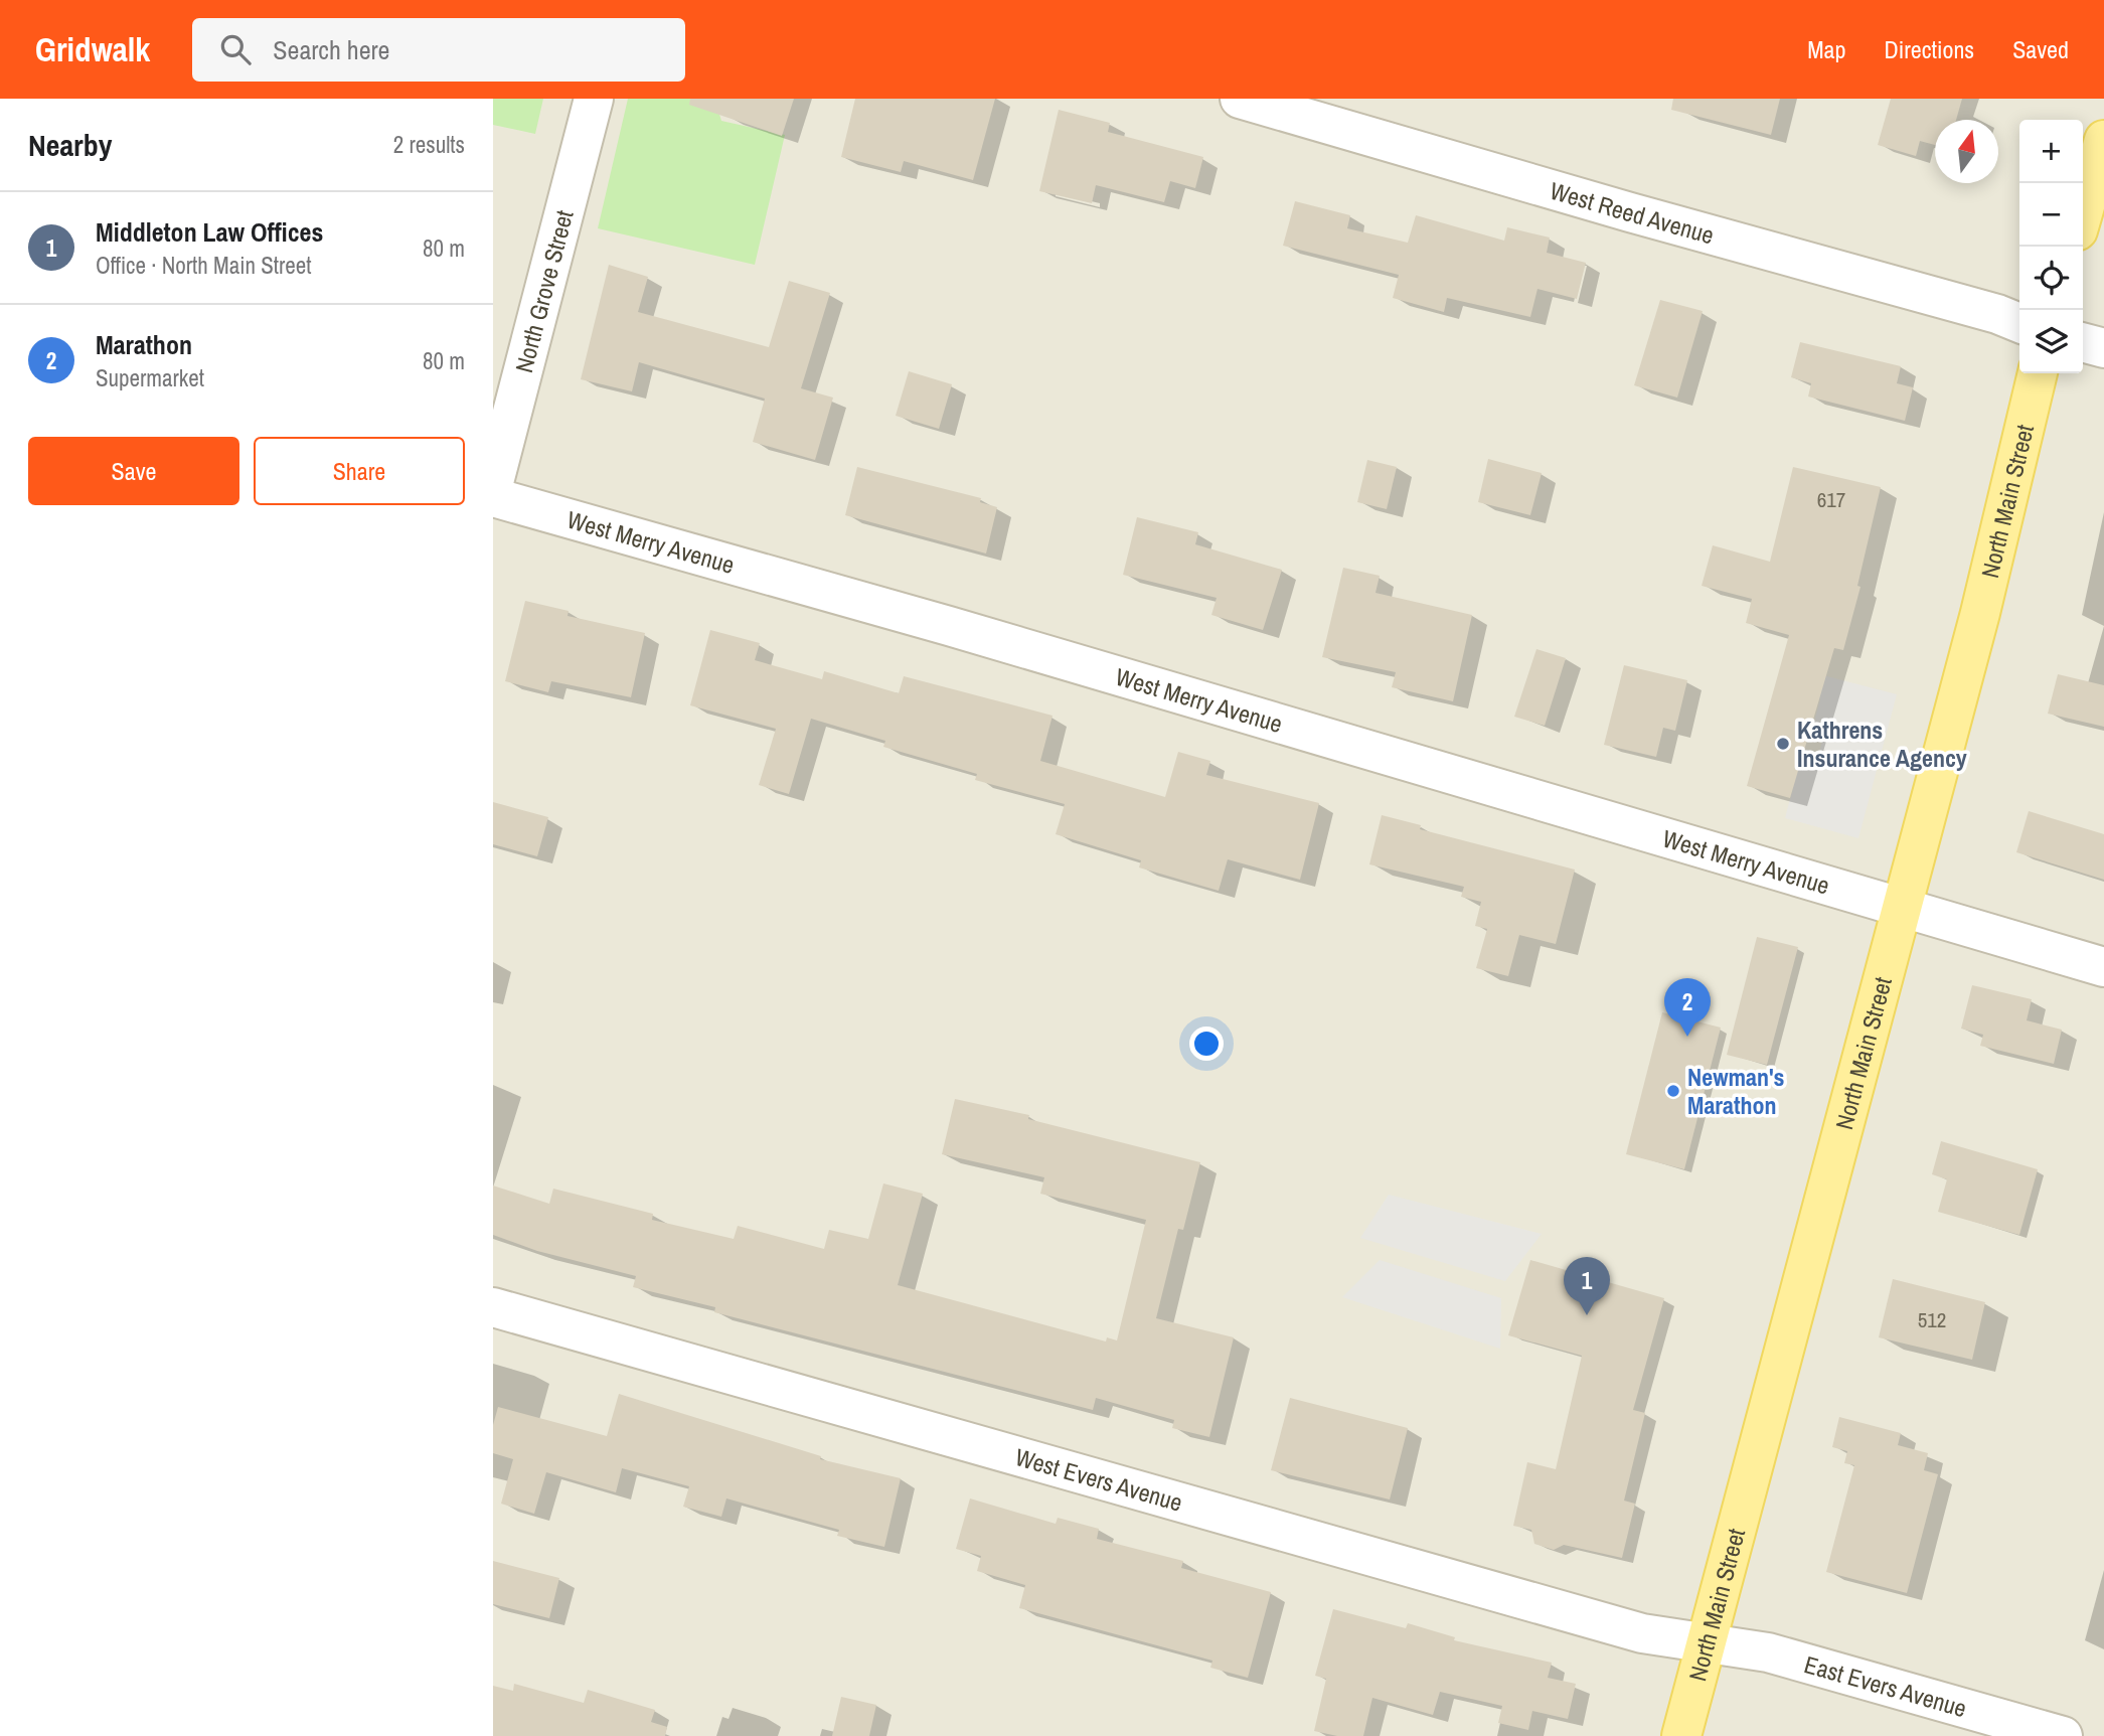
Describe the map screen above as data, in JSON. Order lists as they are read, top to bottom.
{
  "streets": {
    "main road": ["North Main Street"],
    "street": [
      "West Reed Avenue",
      "North Grove Street",
      "West Merry Avenue",
      "West Evers Avenue",
      "East Evers Avenue"
    ]
  },
  "crossings": [
    ["North Main Street", "West Merry Avenue"],
    ["North Main Street", "West Evers Avenue"],
    ["North Main Street", "East Evers Avenue"],
    ["West Evers Avenue", "East Evers Avenue"]
  ],
  "places": ["Kathrens Insurance Agency", "Newman's Marathon"],
  "house_numbers": ["617", "512"],
  "north": "top",
  "page": {
    "header": "Gridwalk",
    "search": "Search here",
    "nav": ["Map", "Directions", "Saved"],
    "heading": ["Nearby", "2 results"],
    "map_buttons": ["+", "−"],
    "list": [
      {
        "mark": "1",
        "name": "Middleton Law Offices",
        "note": "Office · North Main Street",
        "value": "80 m"
      },
      {
        "mark": "2",
        "name": "Marathon",
        "note": "Supermarket",
        "value": "80 m"
      }
    ],
    "buttons": ["Save", "Share"],
    "pins": ["2", "1"]
  }
}
